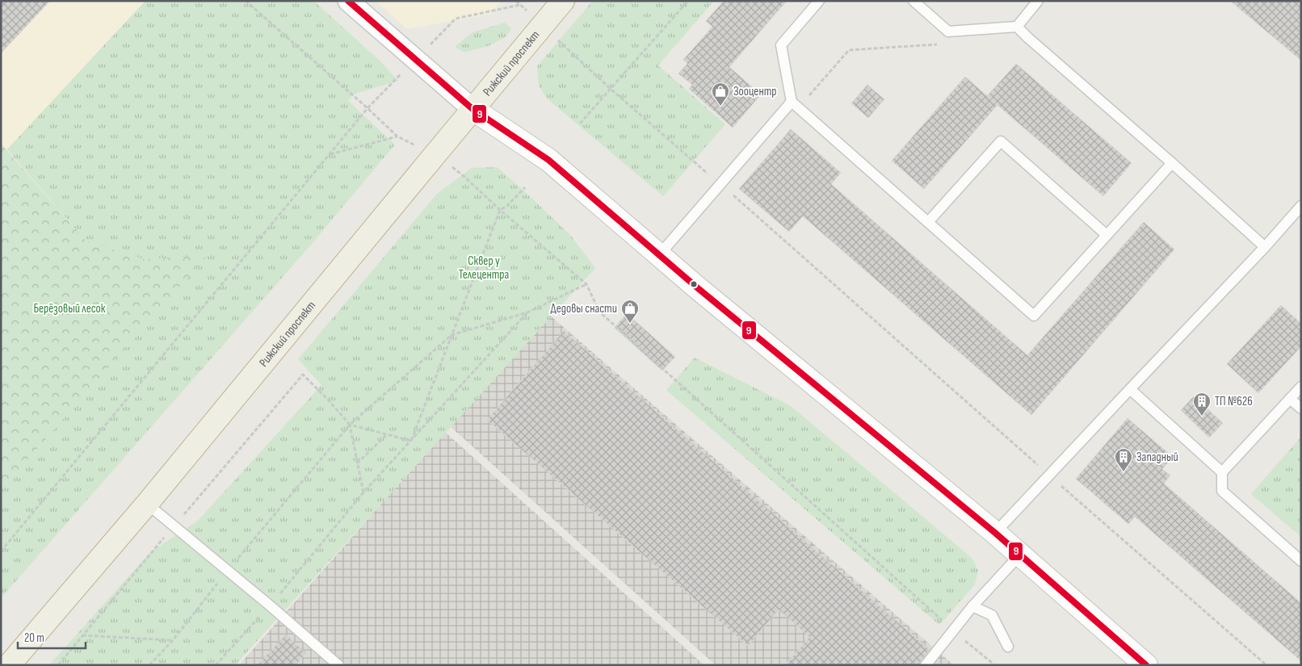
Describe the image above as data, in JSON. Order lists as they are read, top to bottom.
{
  "streets": {
    "highway": ["Рижский проспект"]
  },
  "parks": ["Сквер у Телецентра", "Берёзовый лесок"],
  "places": {
    "shop": ["Зооцентр", "Дедовы снасти"],
    "building": ["ТП №626", "Западный"]
  },
  "lines": ["transit line 9"],
  "scale_bar": "20 m"
}
